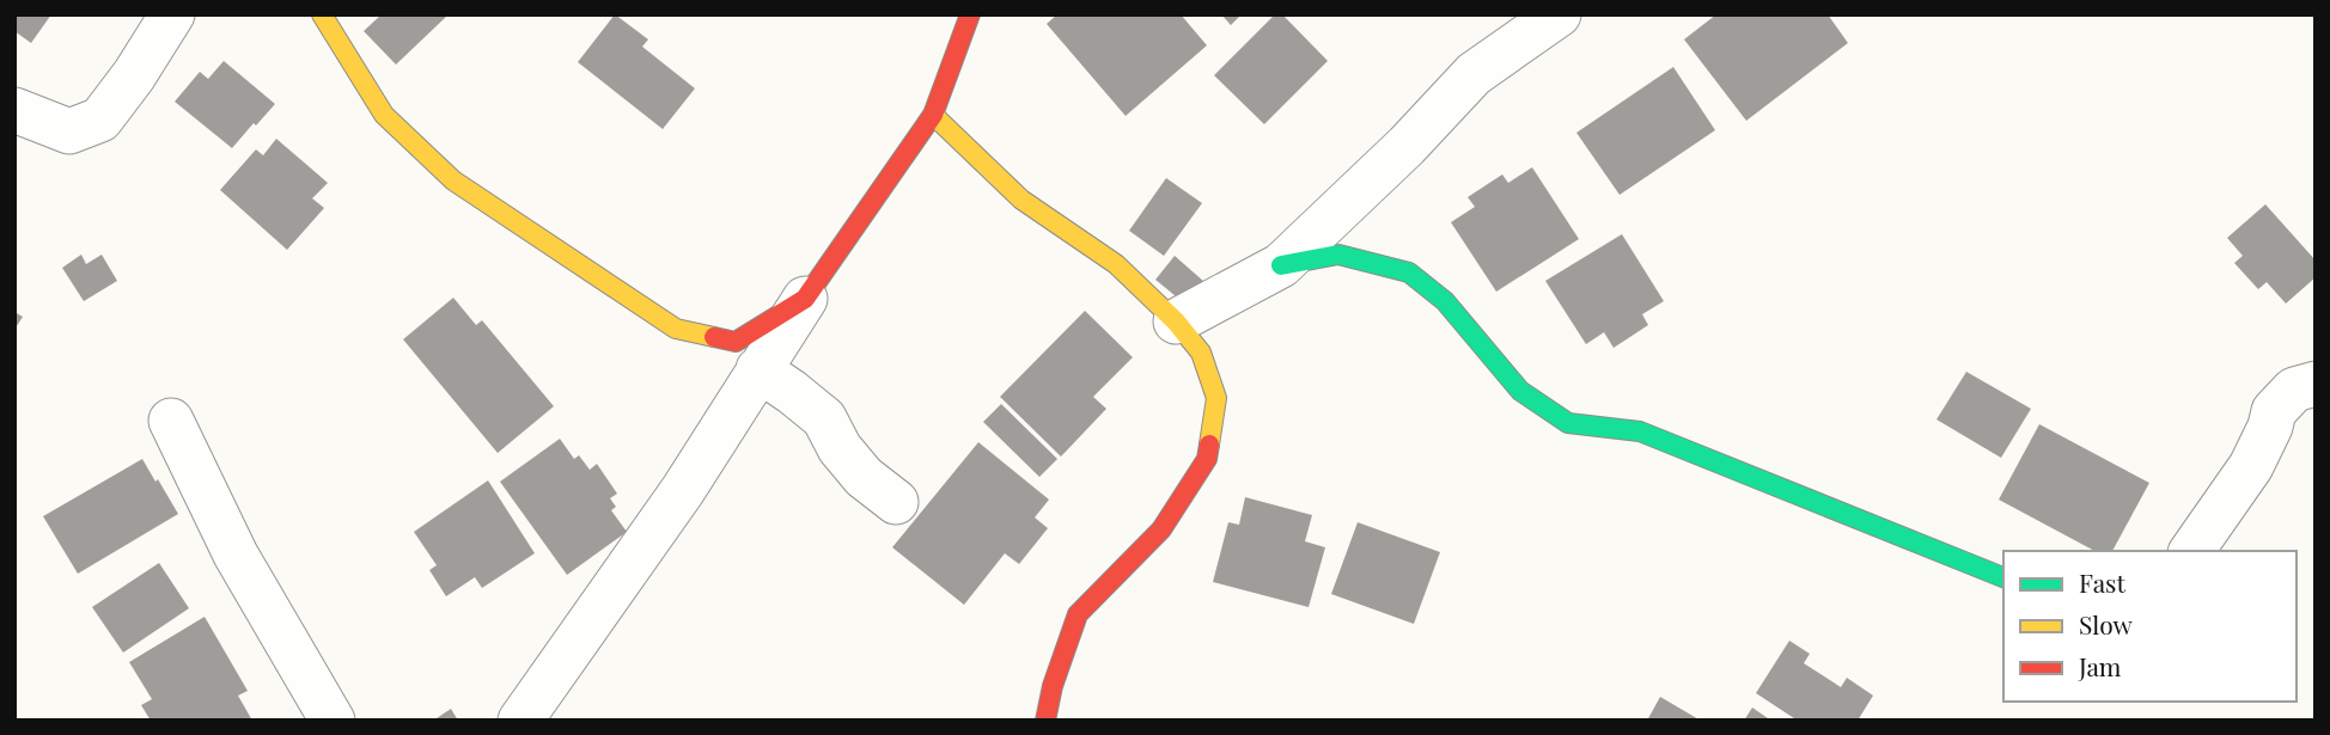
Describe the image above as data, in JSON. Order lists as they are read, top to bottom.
{
  "legend": ["Fast", "Slow", "Jam"]
}
